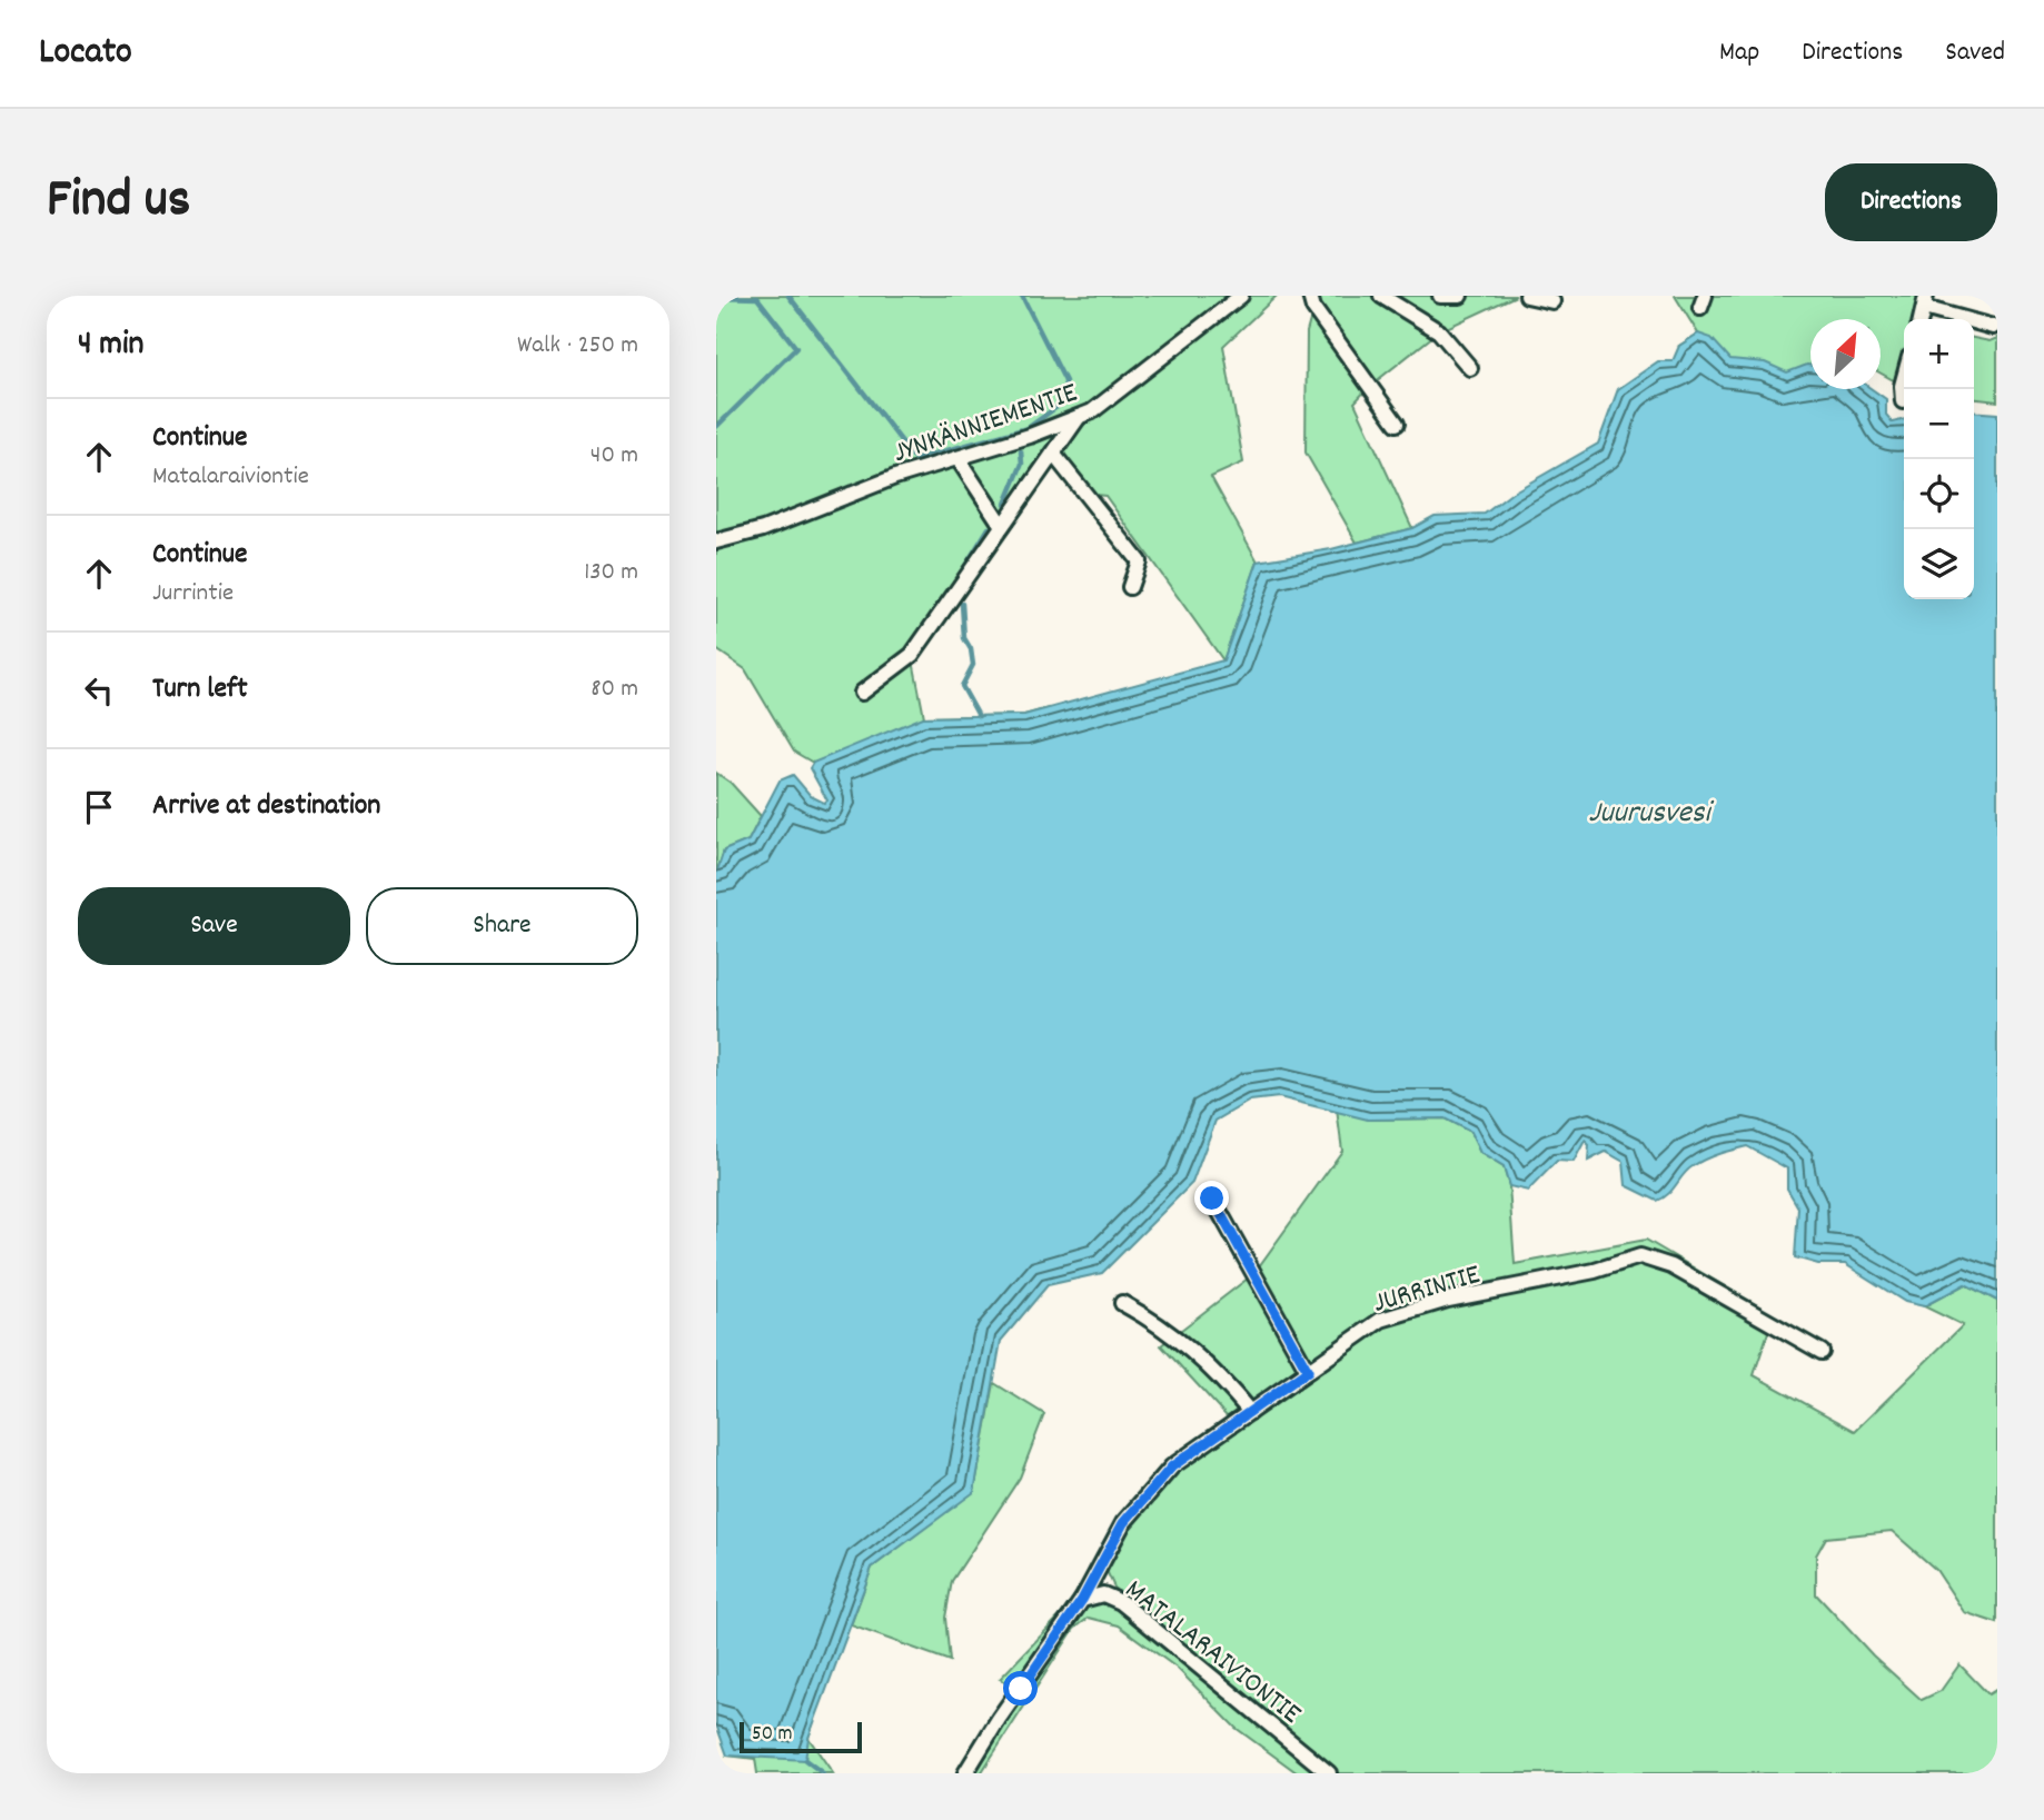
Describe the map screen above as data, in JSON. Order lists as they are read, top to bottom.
{
  "streets": {
    "street": ["JYNKÄNNIEMENTIE", "JURRINTIE", "MATALARAIVIONTIE"]
  },
  "crossings": [
    ["JURRINTIE", "MATALARAIVIONTIE"]
  ],
  "water": ["Juurusvesi"],
  "scale_bar": "50 m",
  "north": "top right",
  "page": {
    "header": "Locato",
    "nav": ["Map", "Directions", "Saved"],
    "title": "Find us",
    "buttons": [
      "Directions",
      ["Save", "Share"]
    ],
    "heading": ["4 min", "Walk · 250 m"],
    "map_buttons": ["+", "−"],
    "list": [
      ["Continue", "Matalaraiviontie", "40 m"],
      ["Continue", "Jurrintie", "130 m"],
      ["Turn left", "80 m"],
      "Arrive at destination"
    ],
    "scale": "50 m"
  }
}
